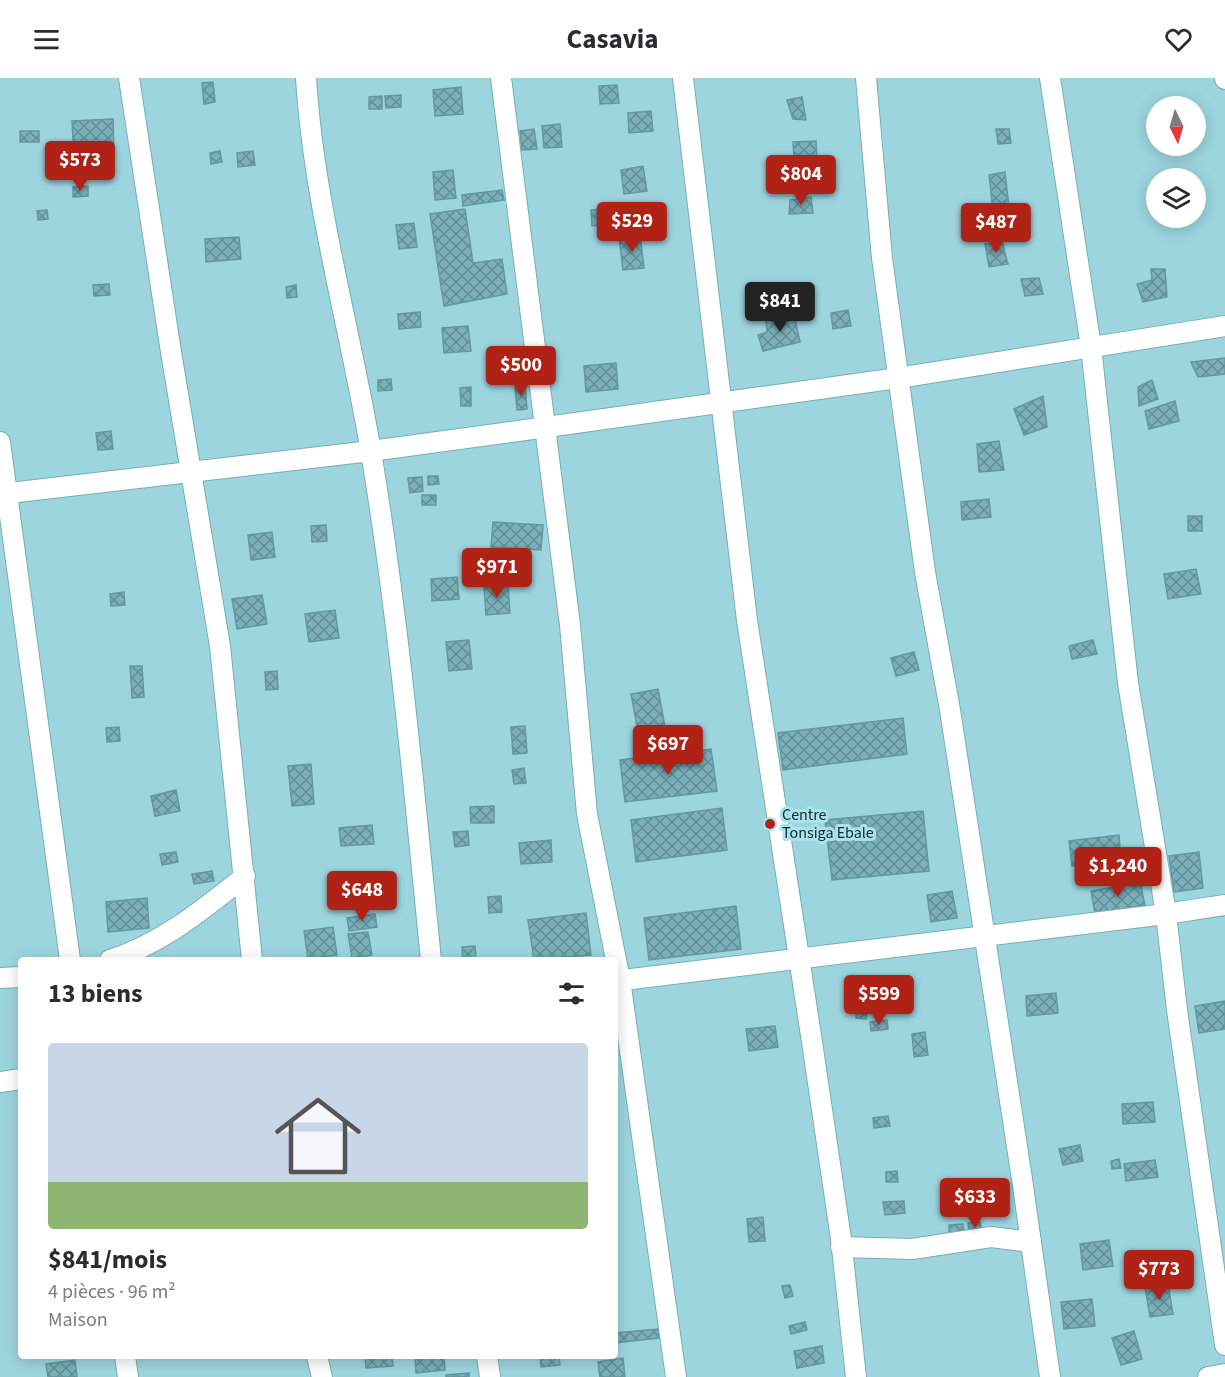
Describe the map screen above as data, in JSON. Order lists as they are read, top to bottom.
{
  "places": ["Centre Tonsiga Ebale"],
  "north": "bottom",
  "page": {
    "header": "Casavia",
    "price": [
      "$573",
      "$804",
      "$529",
      "$487",
      "$841",
      "$500",
      "$971",
      "$697",
      "$1,240",
      "$648",
      "$599",
      "$633",
      "$773"
    ],
    "heading": "13 biens",
    "list": [
      {
        "name": "$841/mois",
        "note": "4 pièces · 96 m² · Maison"
      }
    ]
  }
}
